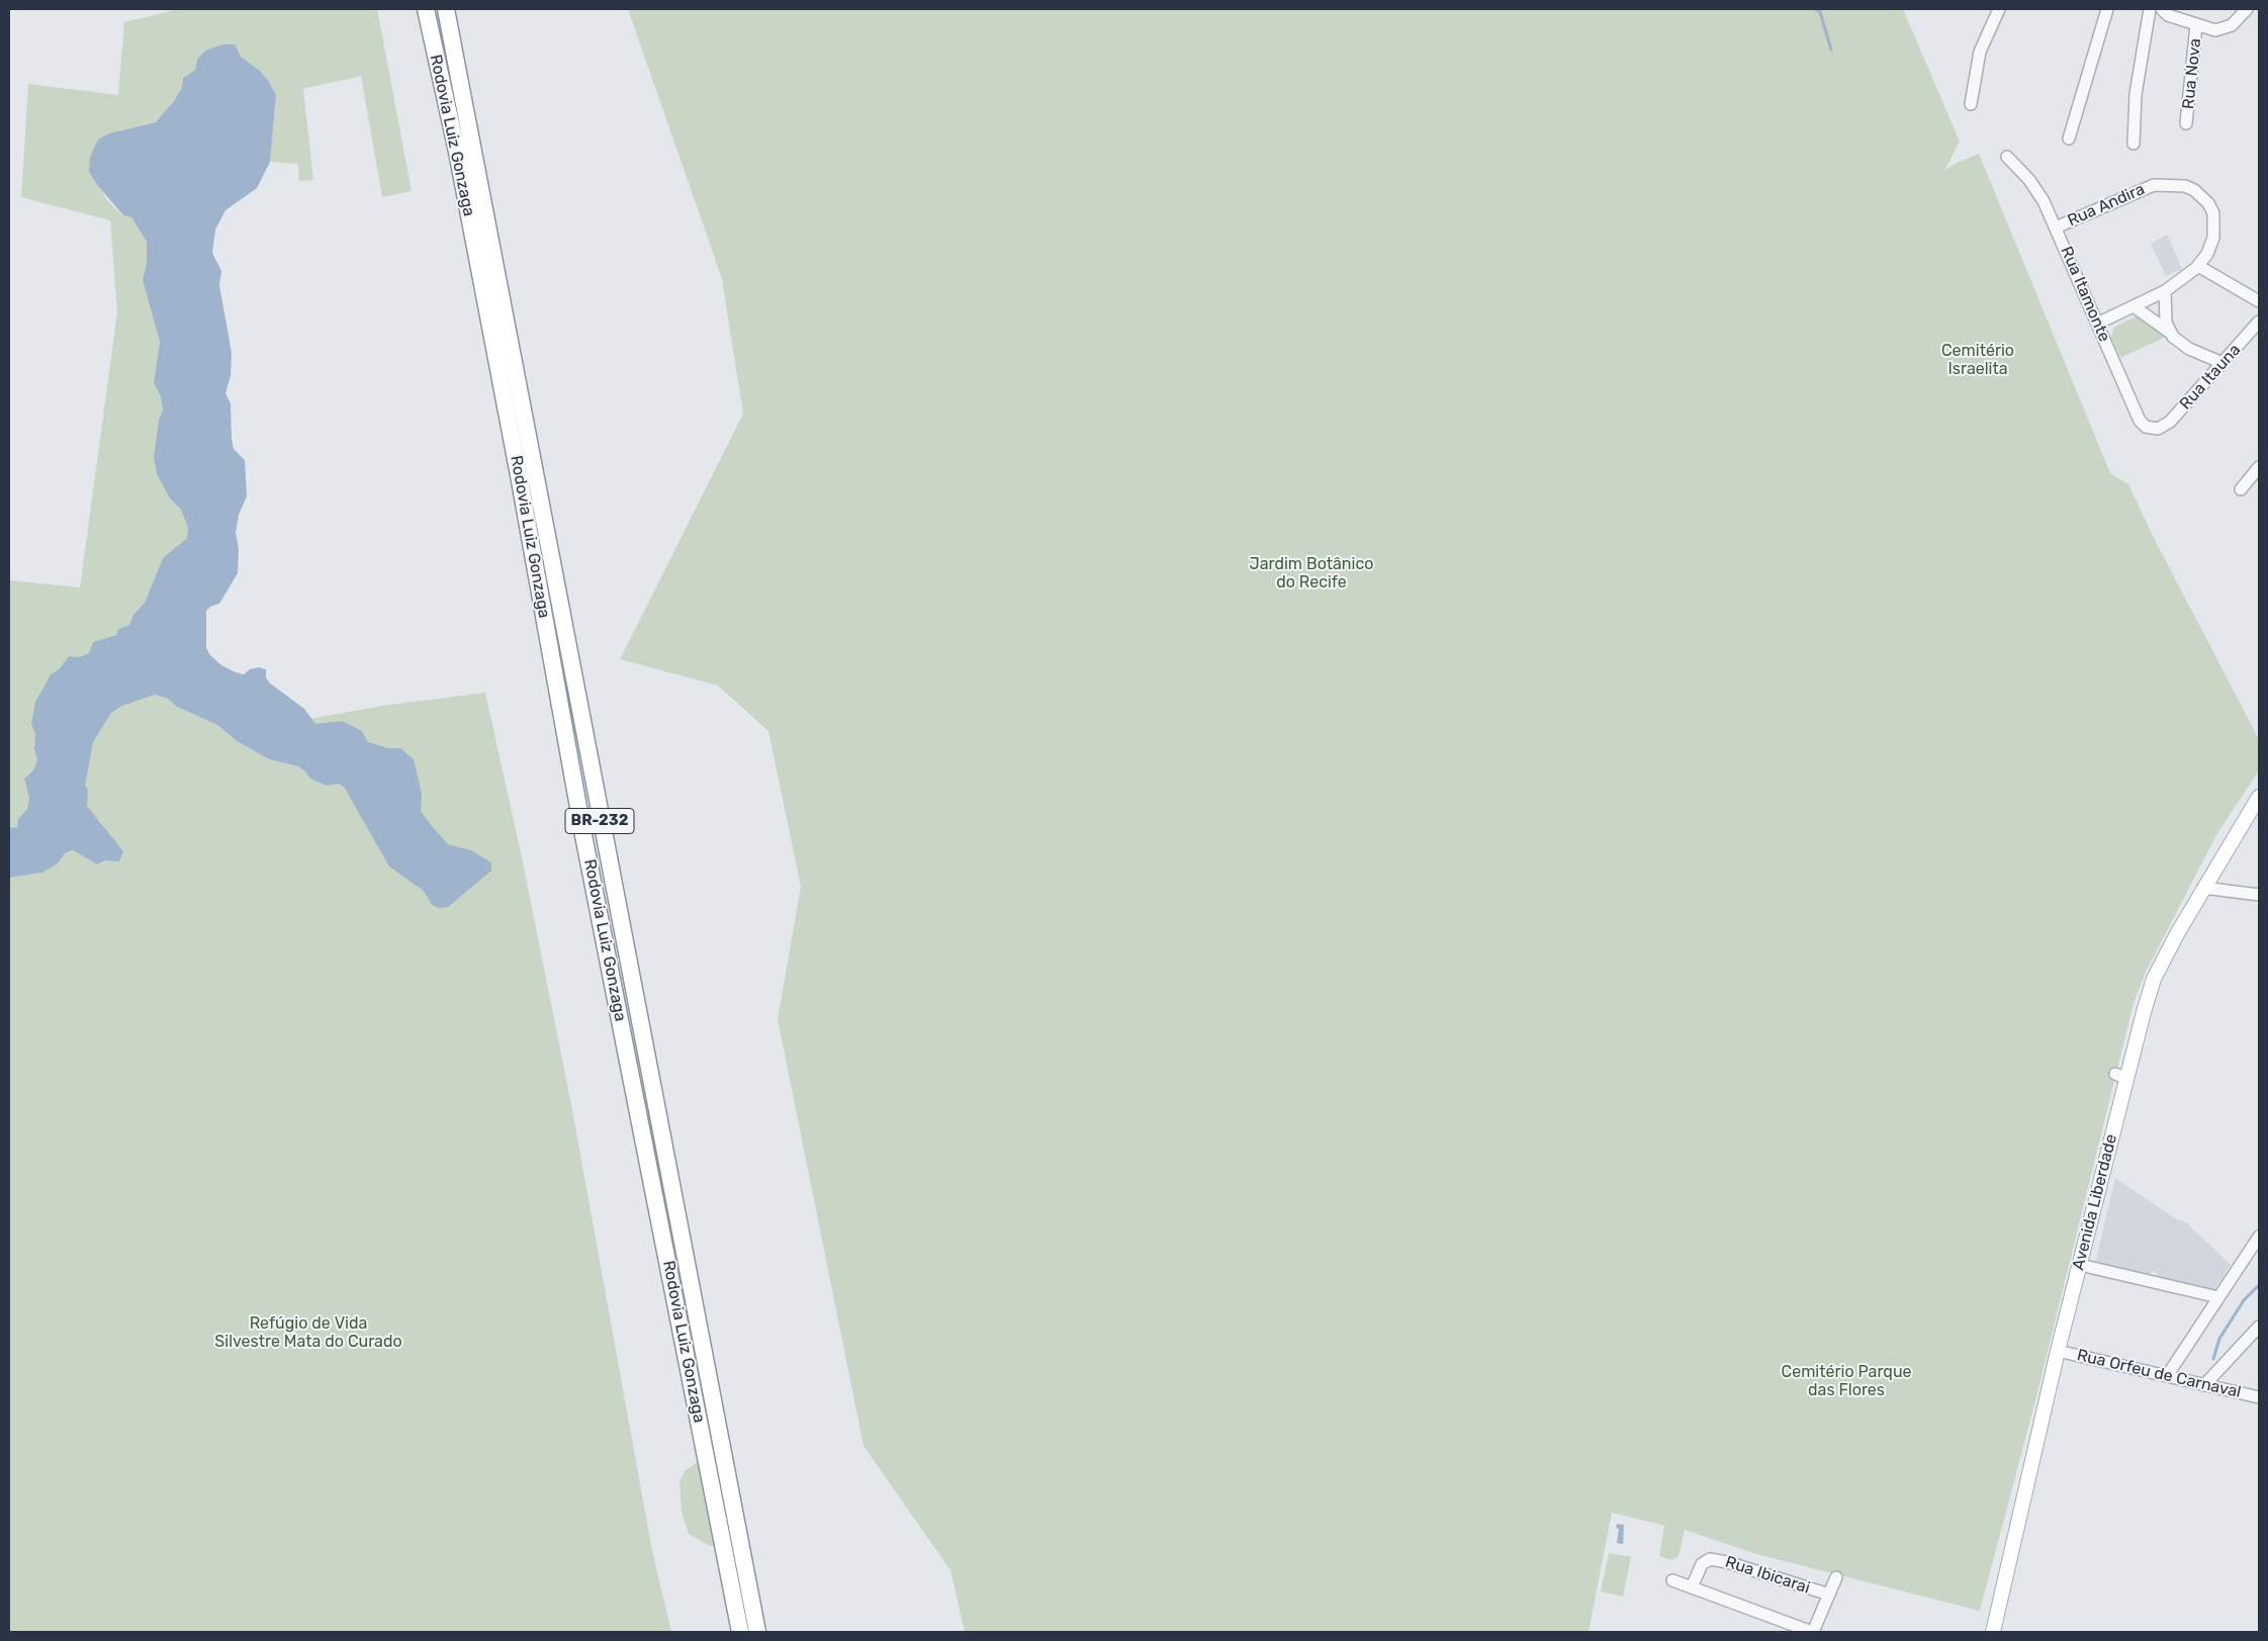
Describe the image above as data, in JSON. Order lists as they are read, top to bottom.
{
  "streets": {
    "highway": ["Rodovia Luiz Gonzaga", "BR-232"],
    "main road": ["Avenida Liberdade"],
    "street": [
      "Rua Nova",
      "Rua Andira",
      "Rua Itamonte",
      "Rua Itauna",
      "Rua Orfeu de Carnaval",
      "Rua Ibicarai"
    ]
  },
  "crossings": [
    ["Rua Andira", "Rua Itamonte"],
    ["Rua Itamonte", "Rua Itauna"],
    ["Avenida Liberdade", "Rua Orfeu de Carnaval"]
  ],
  "parks": [
    "Cemitério Israelita",
    "Jardim Botânico do Recife",
    "Refúgio de Vida Silvestre Mata do Curado",
    "Cemitério Parque das Flores"
  ]
}
